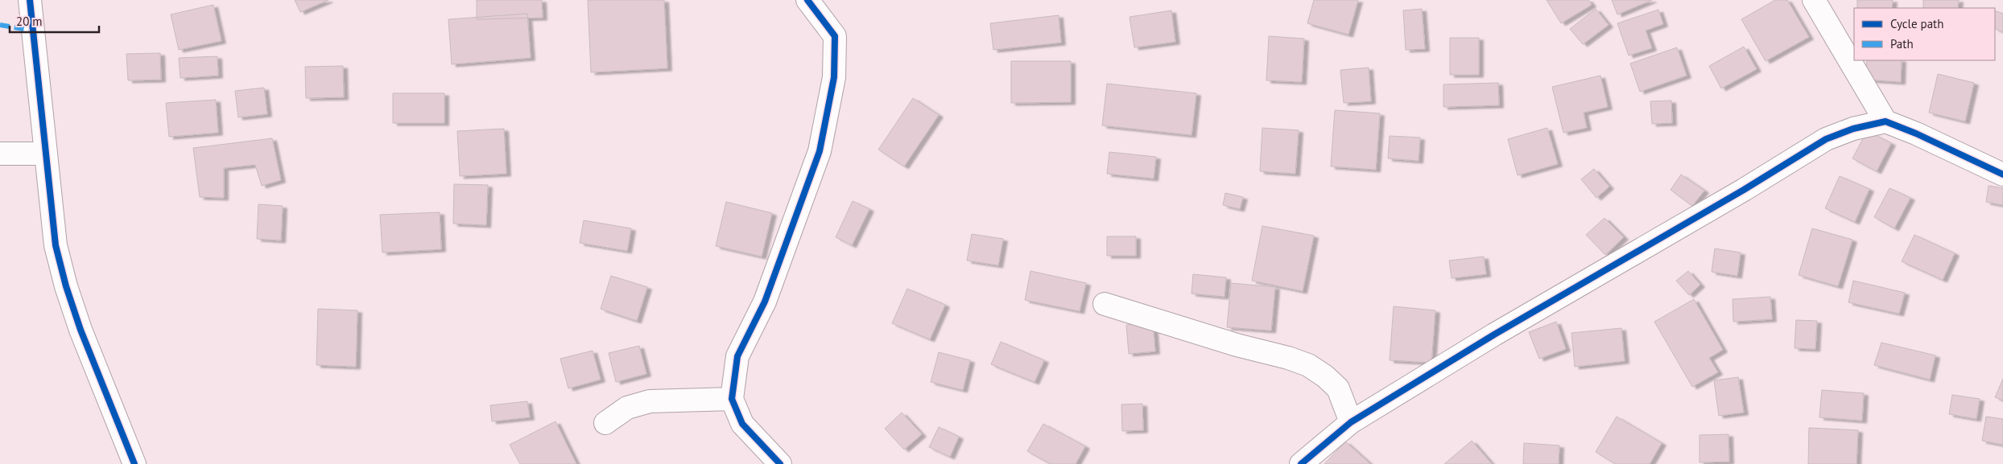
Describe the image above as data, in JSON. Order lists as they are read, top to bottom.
{
  "legend": ["Cycle path", "Path"],
  "scale_bar": "20 m"
}
